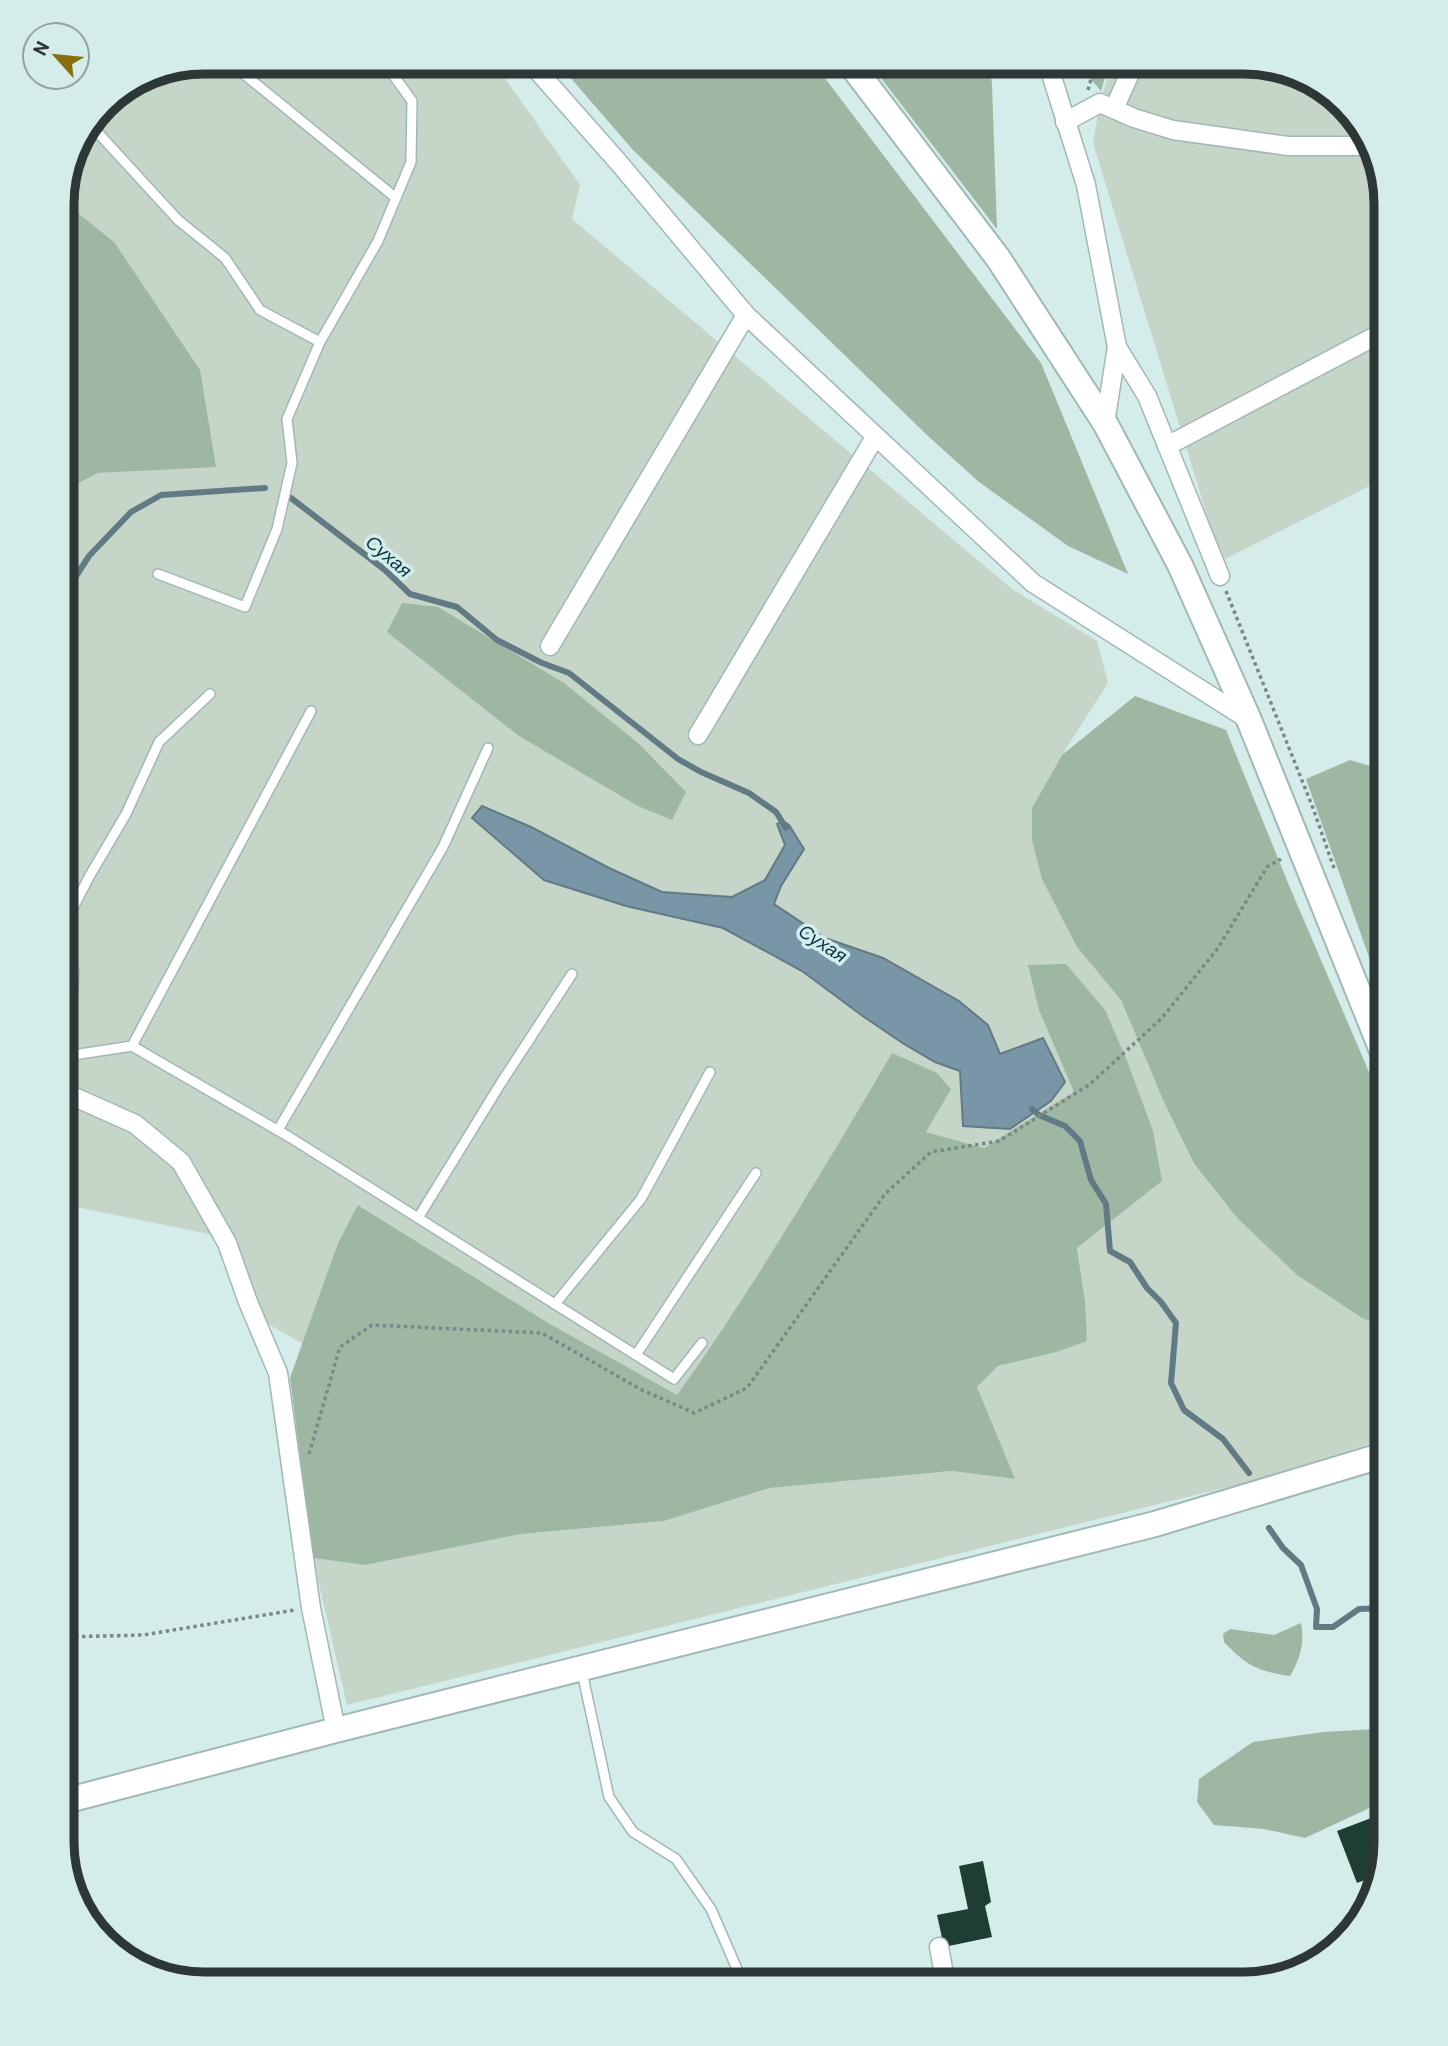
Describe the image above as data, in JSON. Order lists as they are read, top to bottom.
{
  "water": ["Сухая"],
  "north": "top left"
}
